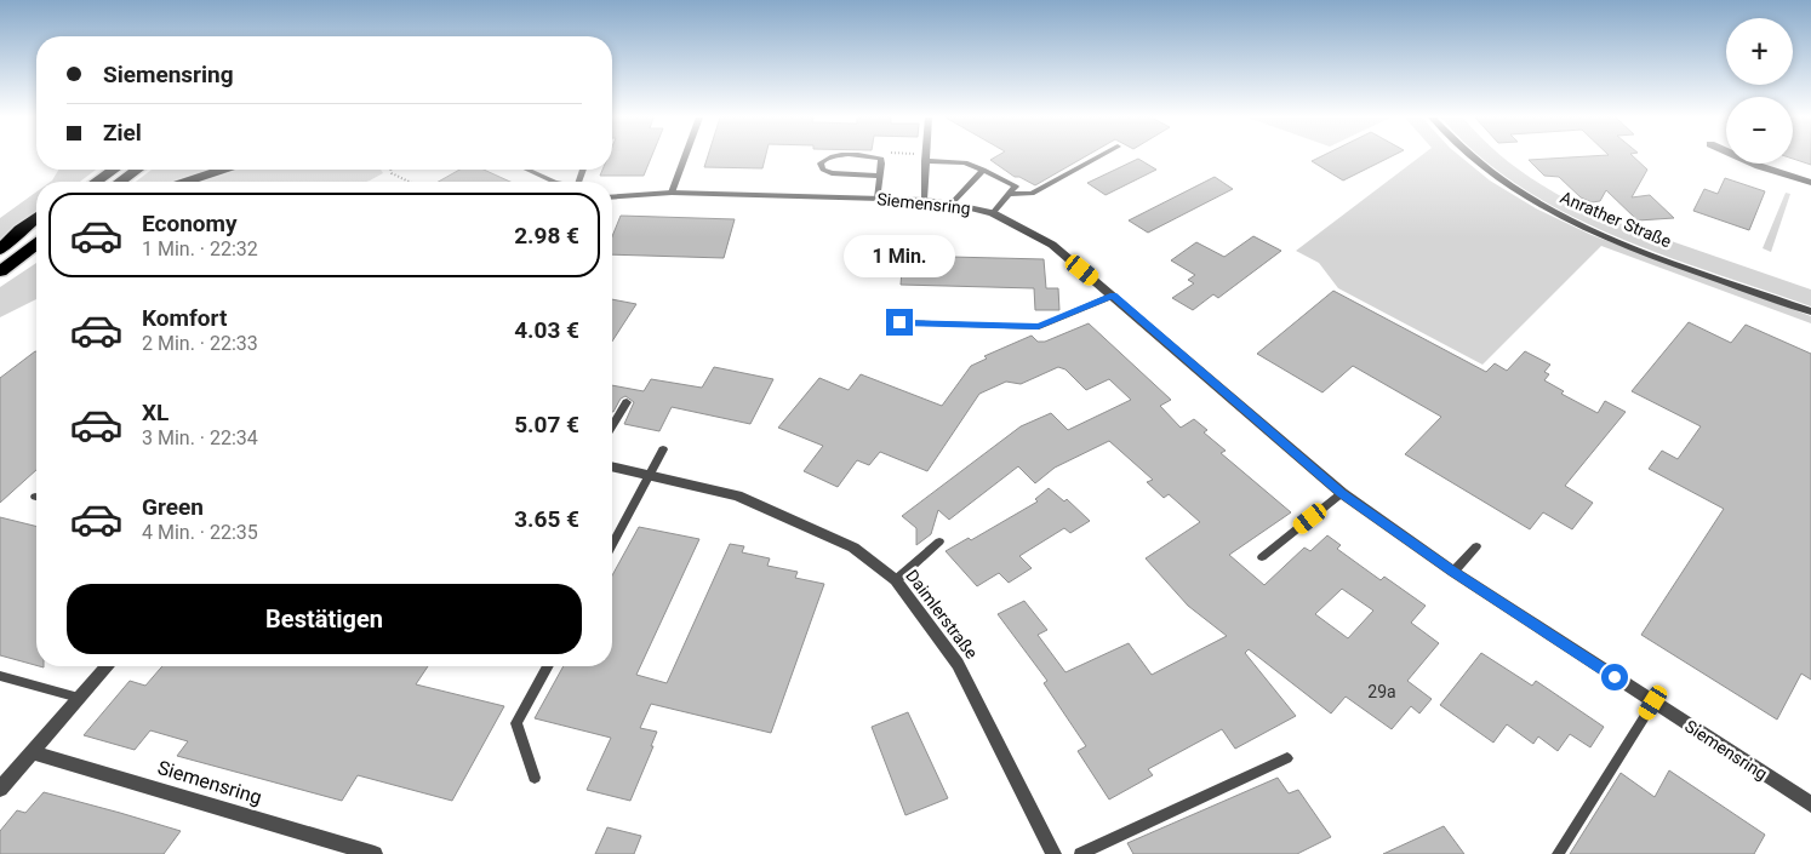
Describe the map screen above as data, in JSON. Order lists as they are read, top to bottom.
{
  "streets": {
    "street": ["Siemensring", "Anrather Straße", "Daimlerstraße"]
  },
  "house_numbers": ["29a"],
  "page": {
    "map_buttons": ["+", "−"],
    "banner": ["Siemensring", "Ziel"],
    "list": [
      {
        "name": "Economy",
        "note": "1 Min. · 22:32",
        "value": "2.98 €"
      },
      {
        "name": "Komfort",
        "note": "2 Min. · 22:33",
        "value": "4.03 €"
      },
      {
        "name": "XL",
        "note": "3 Min. · 22:34",
        "value": "5.07 €"
      },
      {
        "name": "Green",
        "note": "4 Min. · 22:35",
        "value": "3.65 €"
      }
    ],
    "bubble": "1 Min.",
    "buttons": "Bestätigen"
  }
}
